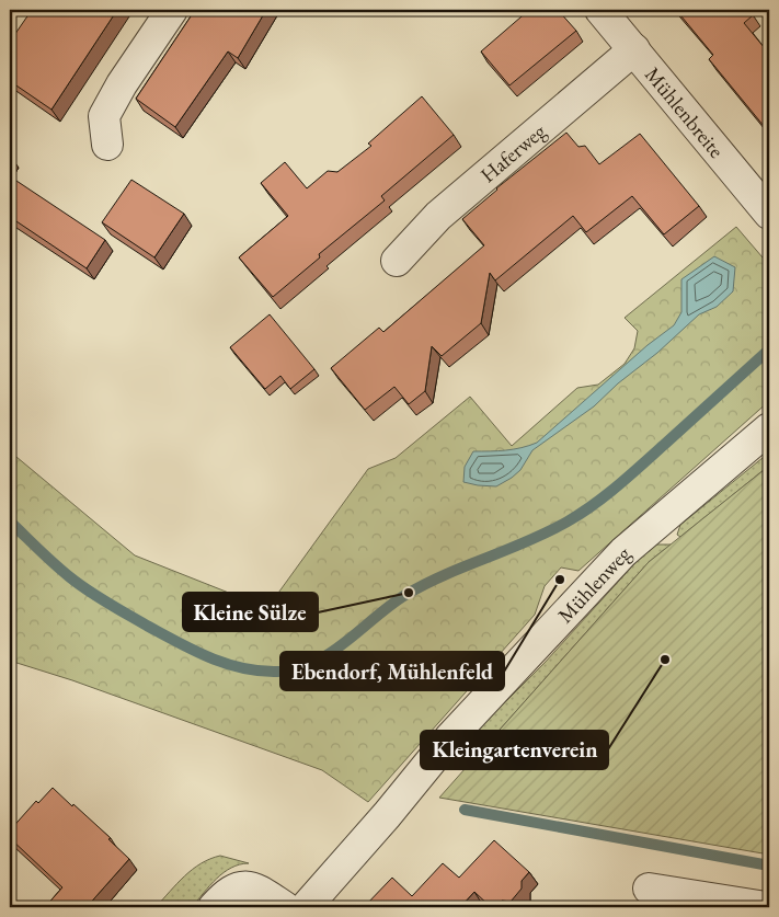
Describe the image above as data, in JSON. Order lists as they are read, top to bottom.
{
  "streets": {
    "street": ["Mühlenbreite", "Haferweg", "Mühlenweg"]
  },
  "crossings": [
    ["Mühlenbreite", "Haferweg"]
  ],
  "places": ["Ebendorf, Mühlenfeld", "Kleine Sülze", "Kleingartenverein"]
}
